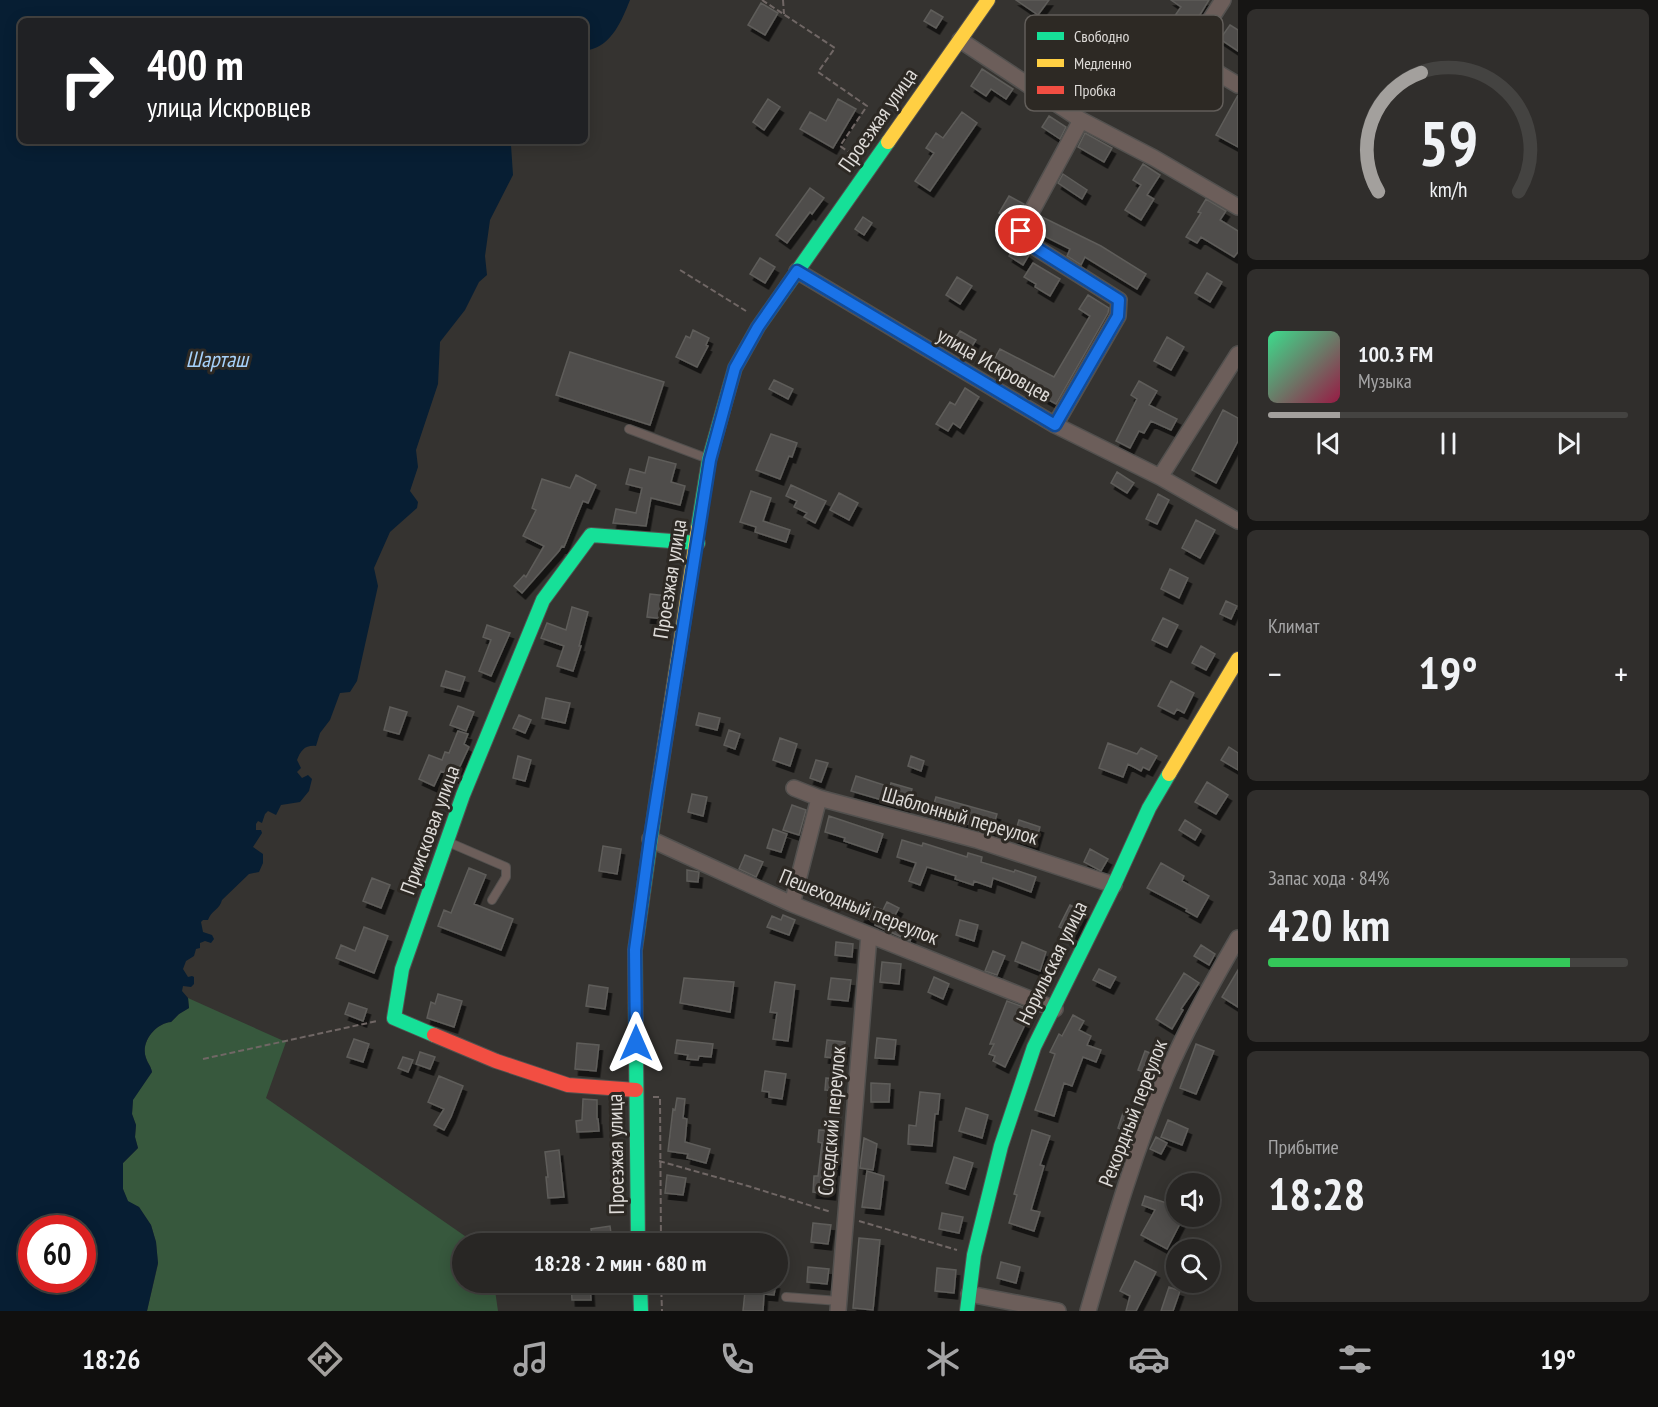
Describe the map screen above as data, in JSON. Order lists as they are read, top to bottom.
{
  "streets": {
    "street": [
      "Проезжая улица",
      "улица Искровцев",
      "Шаблонный переулок",
      "Приисковая улица",
      "Пешеходный переулок",
      "Норильская улица",
      "Рекордный переулок",
      "Соседский переулок"
    ]
  },
  "crossings": [
    ["Проезжая улица", "улица Искровцев"],
    ["Проезжая улица", "Приисковая улица"],
    ["Проезжая улица", "Пешеходный переулок"],
    ["Шаблонный переулок", "Норильская улица"],
    ["Пешеходный переулок", "Норильская улица"],
    ["Пешеходный переулок", "Соседский переулок"]
  ],
  "water": ["Шарташ"],
  "legend": ["Свободно", "Медленно", "Пробка"],
  "page": {
    "turn": ["400 m", "улица Искровцев"],
    "song": ["100.3 FM", "Музыка"],
    "tile": [
      "Климат",
      ["Запас хода · 84%", "420 km"],
      ["Прибытие", "18:28"]
    ],
    "heat": ["−", "19°", "+"],
    "limit": "60",
    "trip": "18:28 · 2 мин · 680 m",
    "tabs": ["18:26", "19°"],
    "gauge": ["59", "km/h"]
  }
}
